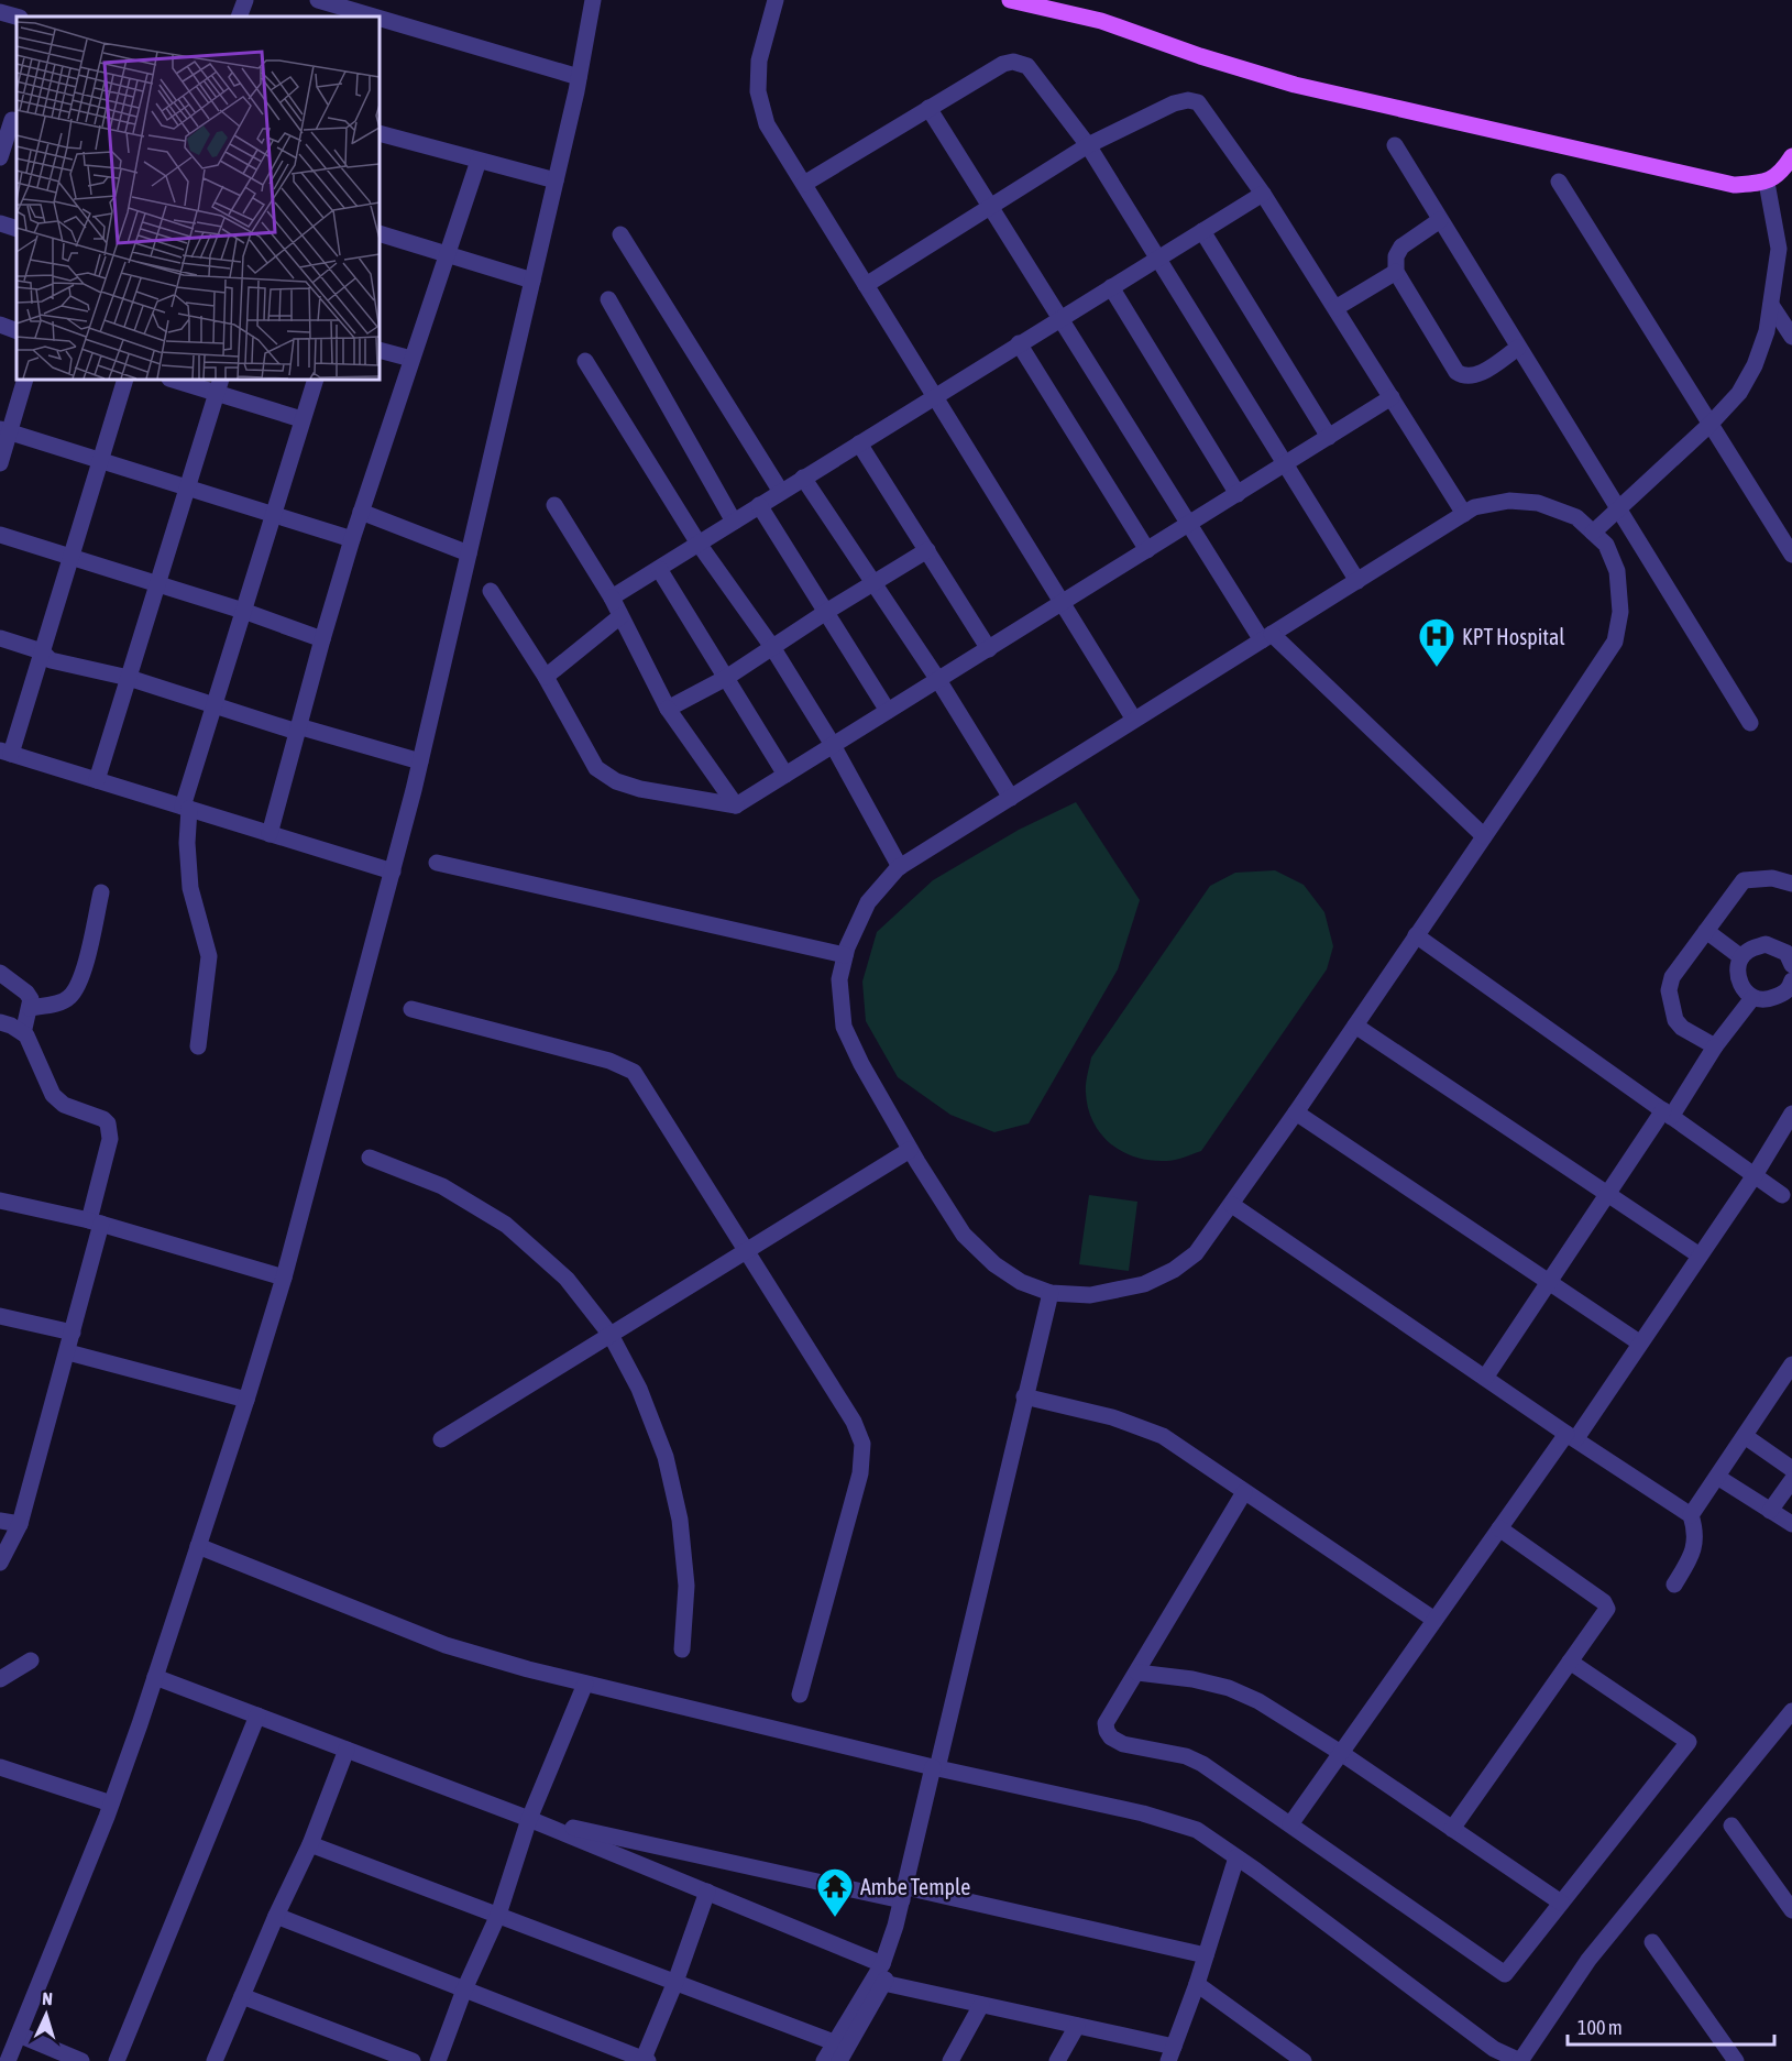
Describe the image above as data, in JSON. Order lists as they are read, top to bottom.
{
  "places": {
    "hospital": ["KPT Hospital"],
    "temple": ["Ambe Temple"]
  },
  "scale_bar": "100 m",
  "north": "top"
}
